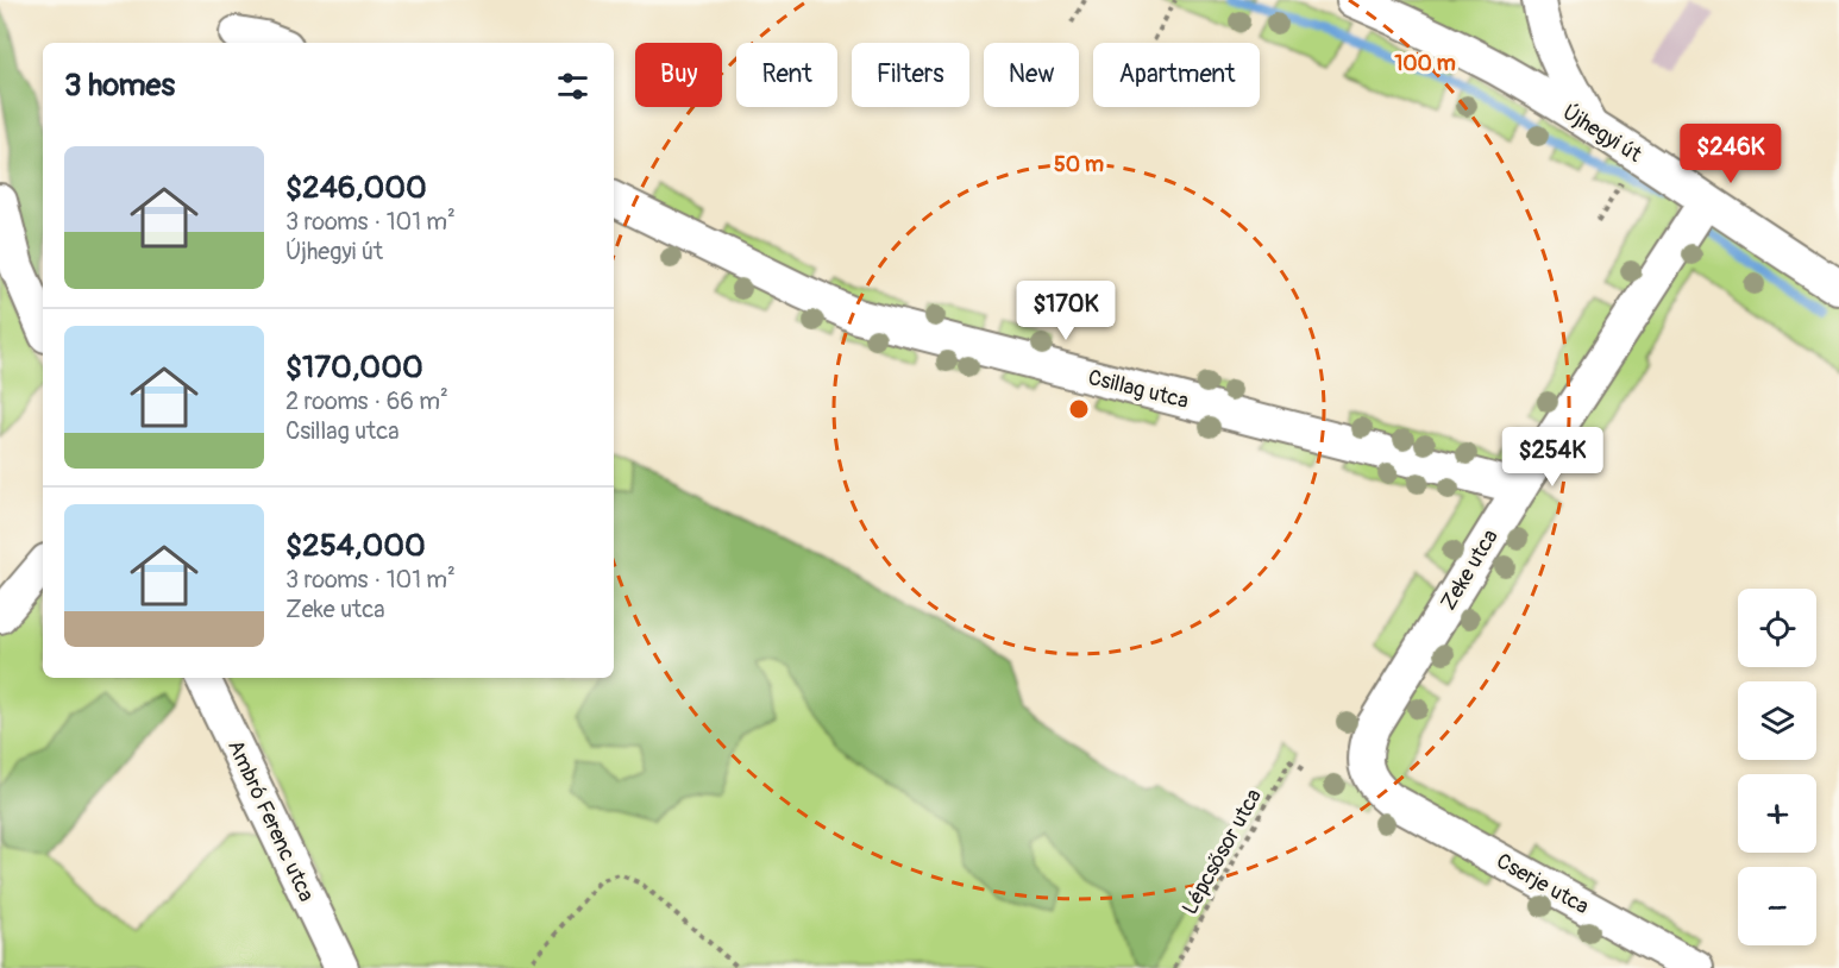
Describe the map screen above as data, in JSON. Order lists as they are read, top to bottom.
{
  "streets": {
    "street": [
      "Újhegyi út",
      "Csillag utca",
      "Zeke utca",
      "Ambró Ferenc utca",
      "Cserje utca"
    ],
    "path": ["Lépcsősor utca"]
  },
  "crossings": [
    ["Újhegyi út", "Zeke utca"],
    ["Csillag utca", "Zeke utca"],
    ["Zeke utca", "Cserje utca"]
  ],
  "page": {
    "chip": [
      "Buy",
      "Rent",
      "Filters",
      "New",
      "Apartment"
    ],
    "heading": "3 homes",
    "price": ["$246K", "$170K", "$254K"],
    "list": [
      {
        "name": "$246,000",
        "note": "3 rooms · 101 m² · Újhegyi út"
      },
      {
        "name": "$170,000",
        "note": "2 rooms · 66 m² · Csillag utca"
      },
      {
        "name": "$254,000",
        "note": "3 rooms · 101 m² · Zeke utca"
      }
    ],
    "map_buttons": ["+", "−"]
  },
  "rings": ["100 m", "50 m"]
}
